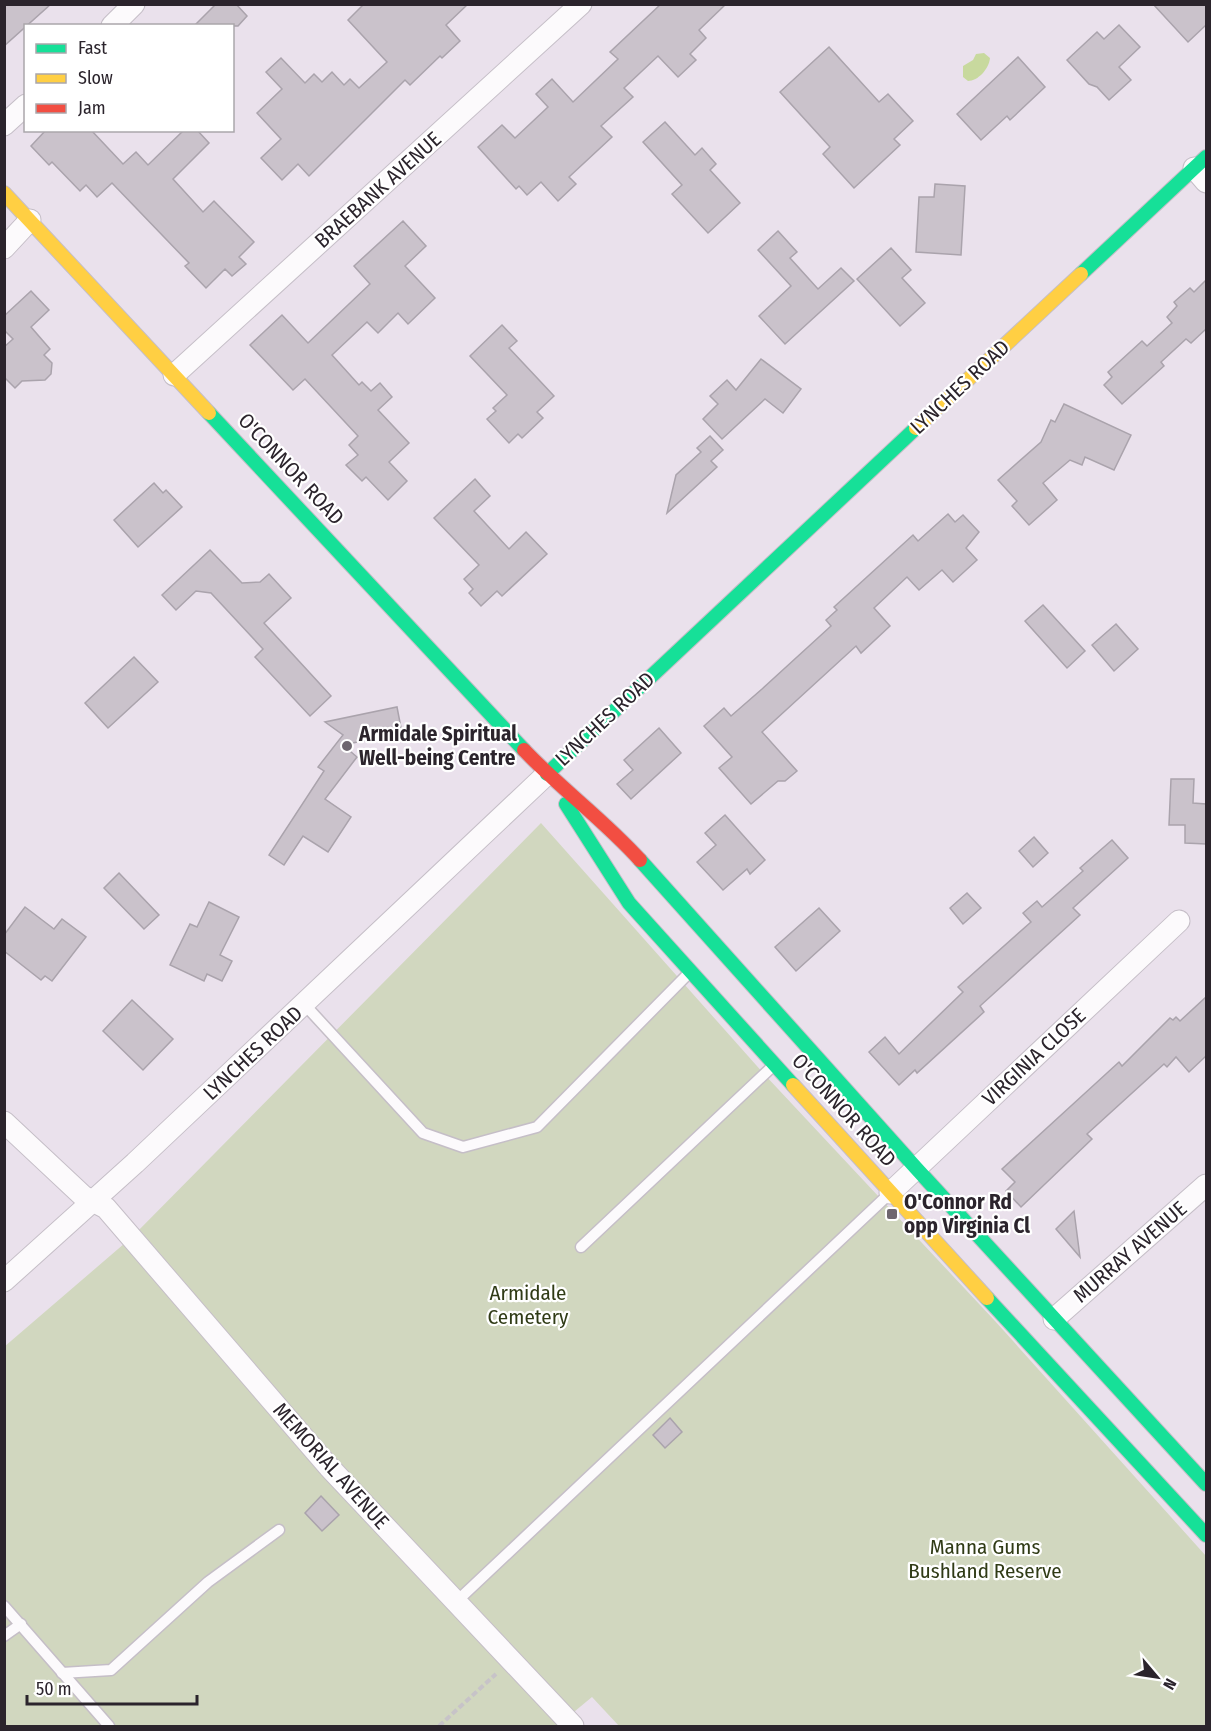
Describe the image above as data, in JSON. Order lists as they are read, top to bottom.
{
  "streets": {
    "street": [
      "BRAEBANK AVENUE",
      "LYNCHES ROAD",
      "O'CONNOR ROAD",
      "VIRGINIA CLOSE",
      "MURRAY AVENUE",
      "MEMORIAL AVENUE"
    ]
  },
  "crossings": [
    ["BRAEBANK AVENUE", "O'CONNOR ROAD"],
    ["LYNCHES ROAD", "O'CONNOR ROAD"],
    ["LYNCHES ROAD", "MEMORIAL AVENUE"],
    ["O'CONNOR ROAD", "VIRGINIA CLOSE"],
    ["O'CONNOR ROAD", "MURRAY AVENUE"]
  ],
  "parks": ["Armidale Cemetery", "Manna Gums Bushland Reserve"],
  "places": {
    "other": ["Armidale Spiritual Well-being Centre"],
    "transit": ["O'Connor Rd opp Virginia Cl"]
  },
  "legend": ["Fast", "Slow", "Jam"],
  "scale_bar": "50 m",
  "north": "bottom right"
}
